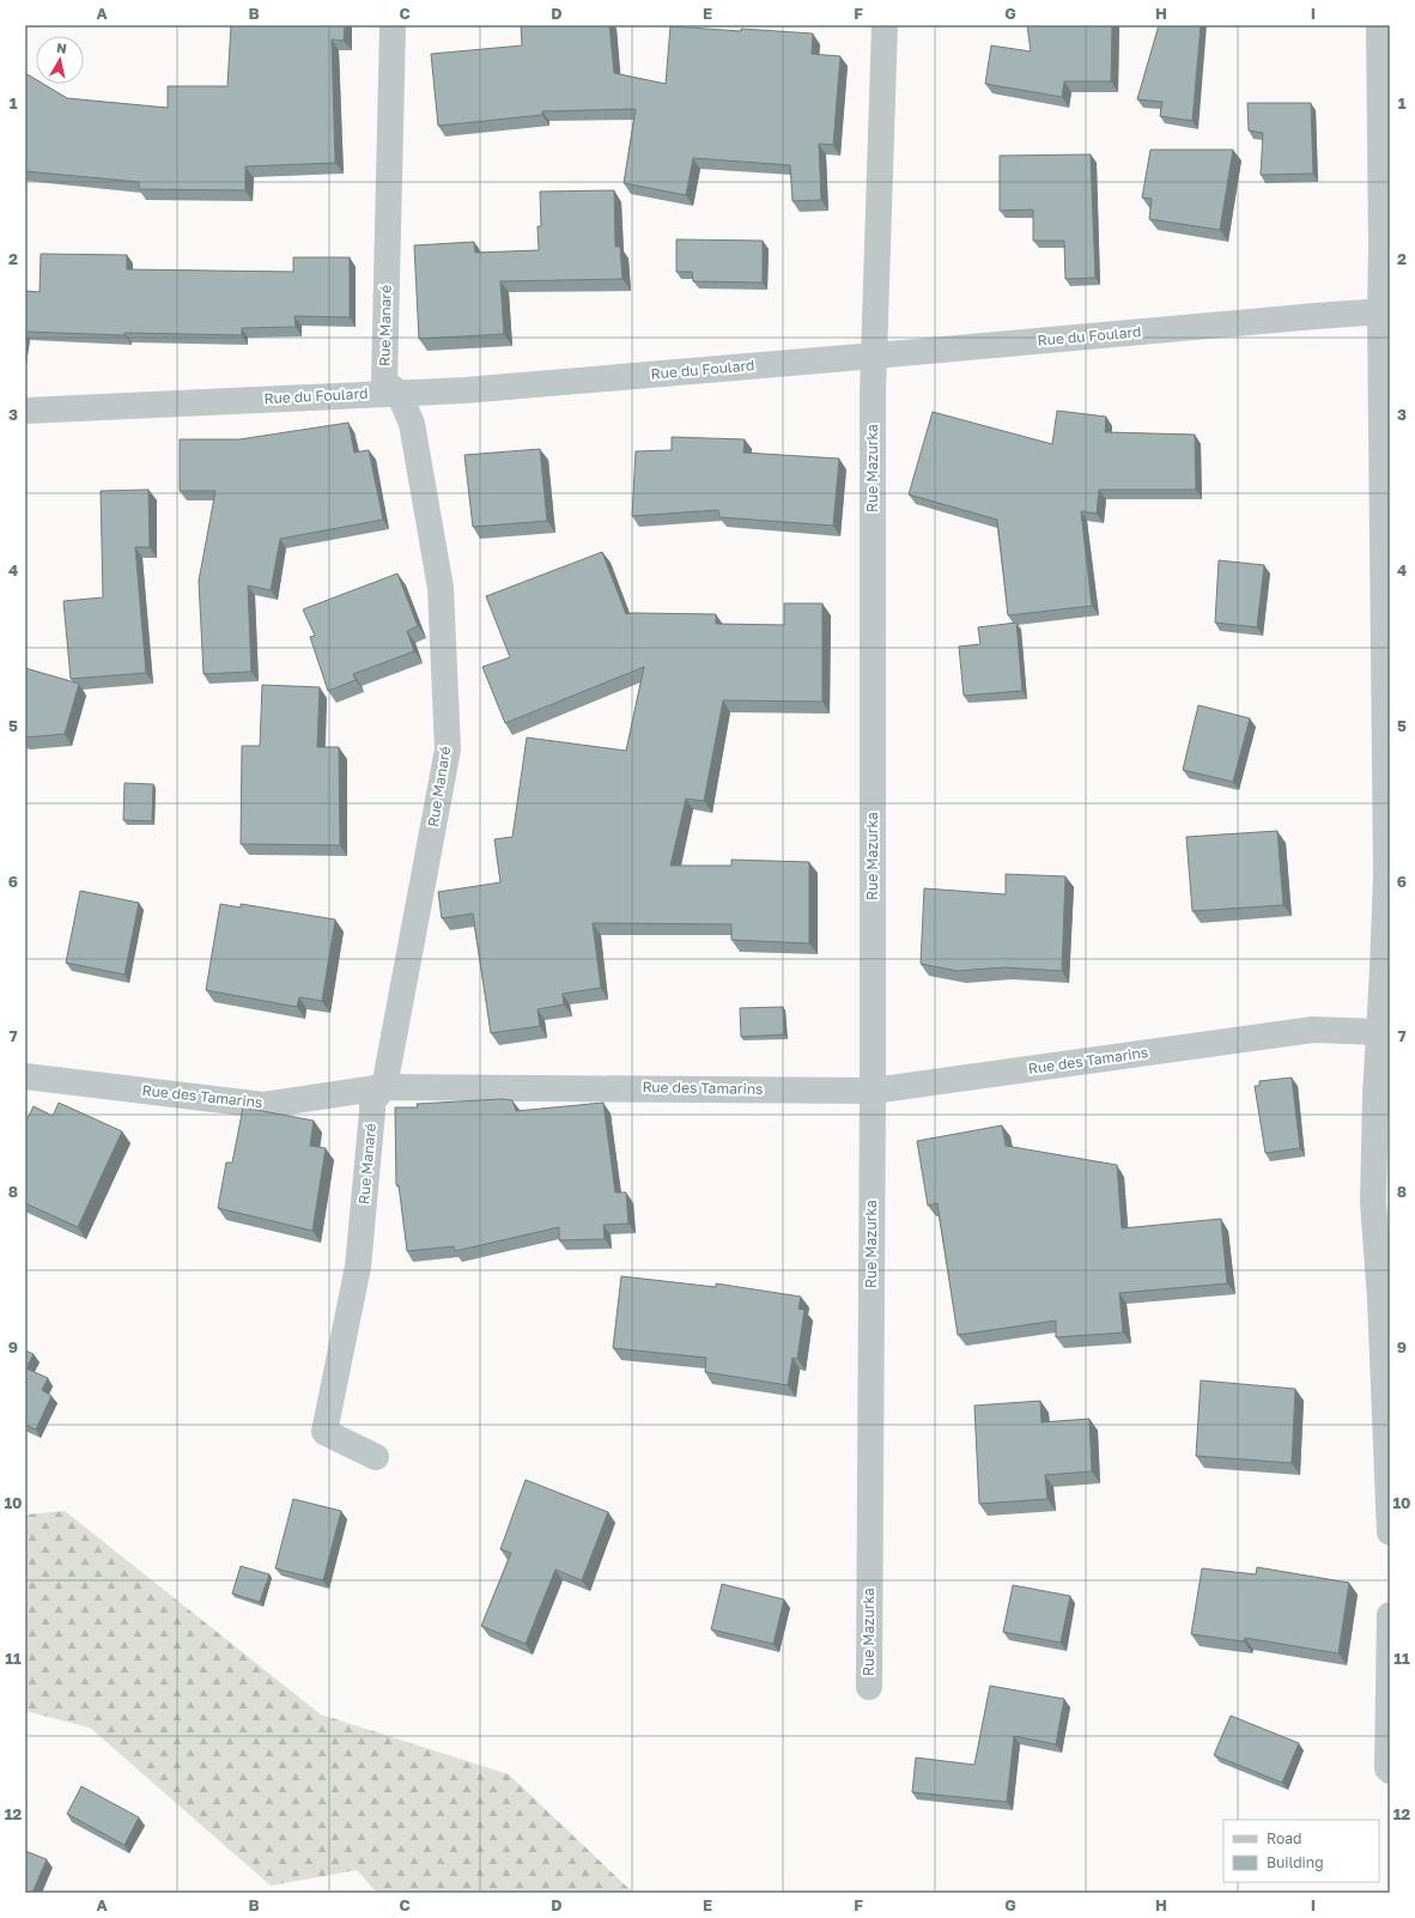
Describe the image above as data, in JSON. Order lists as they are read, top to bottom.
{
  "streets": {
    "street": [
      "Rue Manaré",
      "Rue du Foulard",
      "Rue Mazurka",
      "Rue des Tamarins"
    ]
  },
  "crossings": [
    ["Rue Manaré", "Rue du Foulard"],
    ["Rue Manaré", "Rue des Tamarins"],
    ["Rue du Foulard", "Rue Mazurka"],
    ["Rue Mazurka", "Rue des Tamarins"]
  ],
  "legend": ["Road", "Building"],
  "north": "top",
  "grid": {
    "columns": [
      "A",
      "B",
      "C",
      "D",
      "E",
      "F",
      "G",
      "H",
      "I"
    ],
    "rows": [
      "1",
      "2",
      "3",
      "4",
      "5",
      "6",
      "7",
      "8",
      "9",
      "10",
      "11",
      "12"
    ]
  }
}
